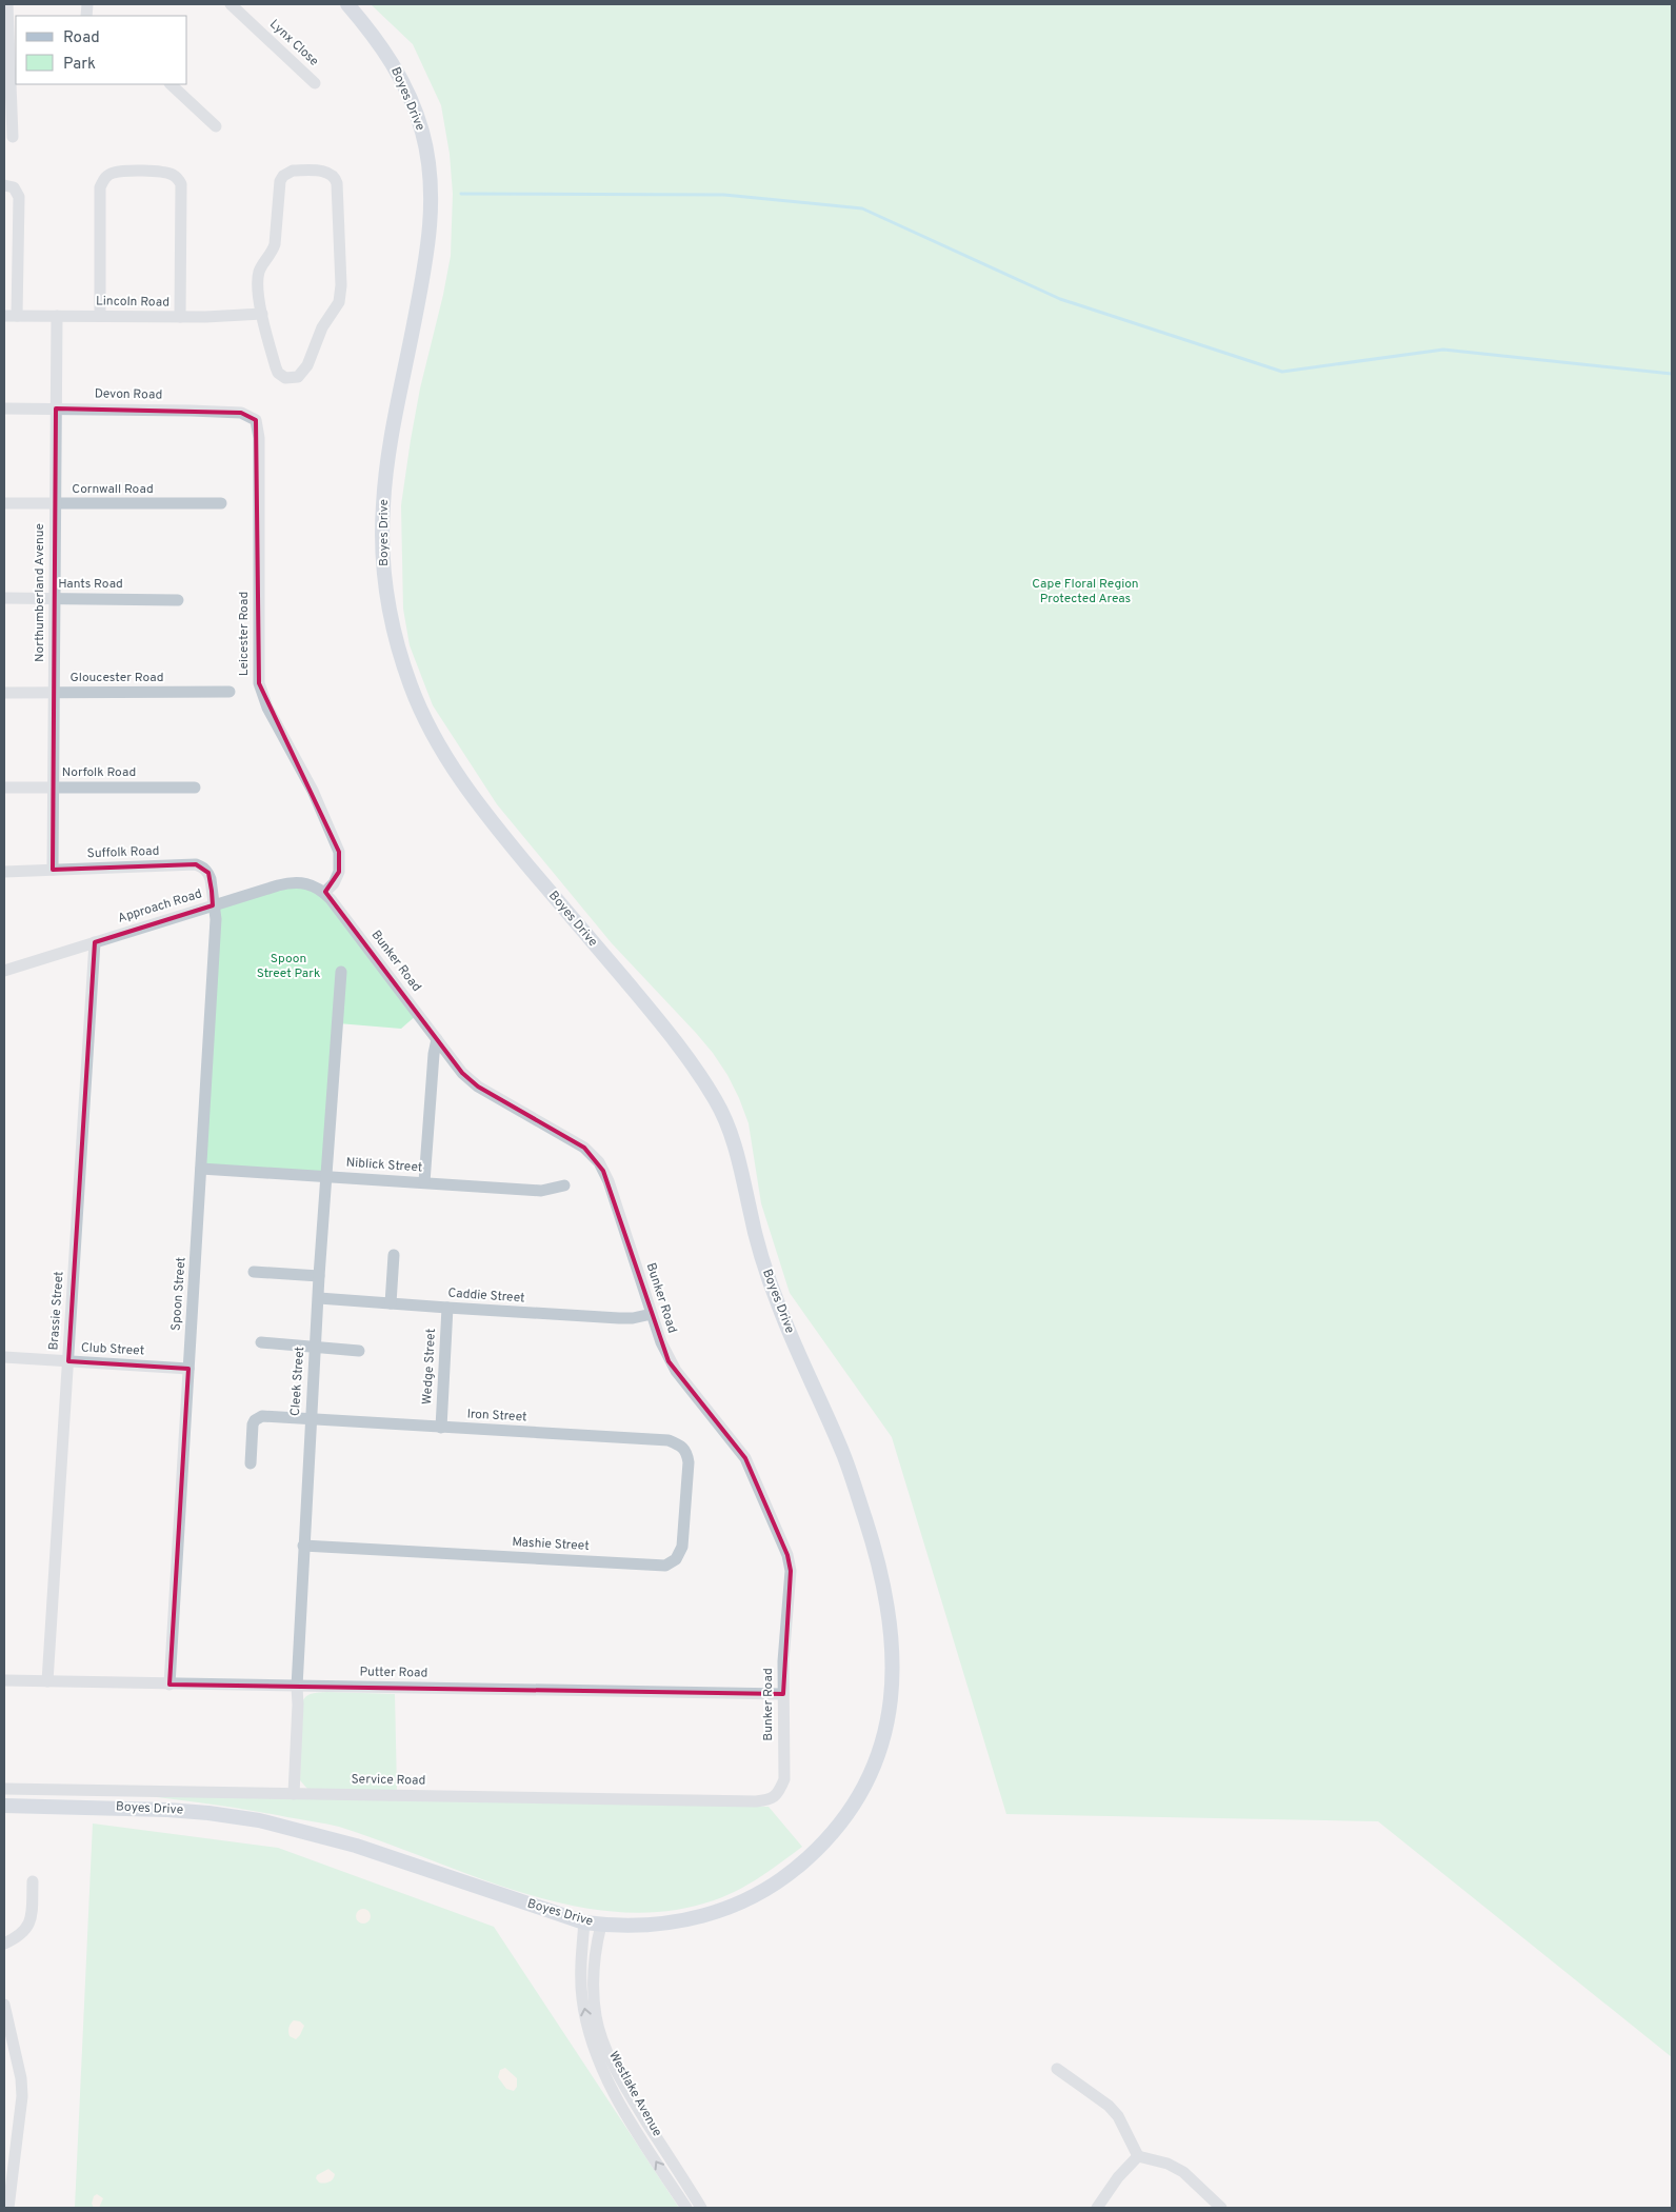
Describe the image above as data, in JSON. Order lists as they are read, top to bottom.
{
  "streets": {
    "main road": ["Boyes Drive"],
    "street": [
      "Lynx Close",
      "Lincoln Road",
      "Devon Road",
      "Cornwall Road",
      "Hants Road",
      "Northumberland Avenue",
      "Leicester Road",
      "Gloucester Road",
      "Norfolk Road",
      "Suffolk Road",
      "Approach Road",
      "Bunker Road",
      "Niblick Street",
      "Spoon Street",
      "Caddie Street",
      "Brassie Street",
      "Club Street",
      "Wedge Street",
      "Cleek Street",
      "Iron Street",
      "Mashie Street",
      "Putter Road",
      "Service Road",
      "Westlake Avenue"
    ]
  },
  "crossings": [
    ["Boyes Drive", "Westlake Avenue"],
    ["Lincoln Road", "Northumberland Avenue"],
    ["Devon Road", "Northumberland Avenue"],
    ["Devon Road", "Leicester Road"],
    ["Cornwall Road", "Northumberland Avenue"],
    ["Hants Road", "Northumberland Avenue"],
    ["Northumberland Avenue", "Gloucester Road"],
    ["Northumberland Avenue", "Norfolk Road"],
    ["Northumberland Avenue", "Suffolk Road"],
    ["Leicester Road", "Approach Road"],
    ["Leicester Road", "Bunker Road"],
    ["Suffolk Road", "Approach Road"],
    ["Suffolk Road", "Spoon Street"],
    ["Approach Road", "Bunker Road"],
    ["Approach Road", "Spoon Street"],
    ["Approach Road", "Brassie Street"],
    ["Bunker Road", "Caddie Street"],
    ["Bunker Road", "Putter Road"],
    ["Bunker Road", "Service Road"],
    ["Niblick Street", "Spoon Street"],
    ["Niblick Street", "Cleek Street"],
    ["Spoon Street", "Club Street"],
    ["Spoon Street", "Putter Road"],
    ["Caddie Street", "Wedge Street"],
    ["Caddie Street", "Cleek Street"],
    ["Brassie Street", "Club Street"],
    ["Brassie Street", "Putter Road"],
    ["Wedge Street", "Iron Street"],
    ["Cleek Street", "Iron Street"],
    ["Cleek Street", "Mashie Street"],
    ["Cleek Street", "Putter Road"],
    ["Cleek Street", "Service Road"],
    ["Iron Street", "Mashie Street"]
  ],
  "parks": ["Cape Floral Region Protected Areas", "Spoon Street Park"],
  "legend": ["Road", "Park"]
}
